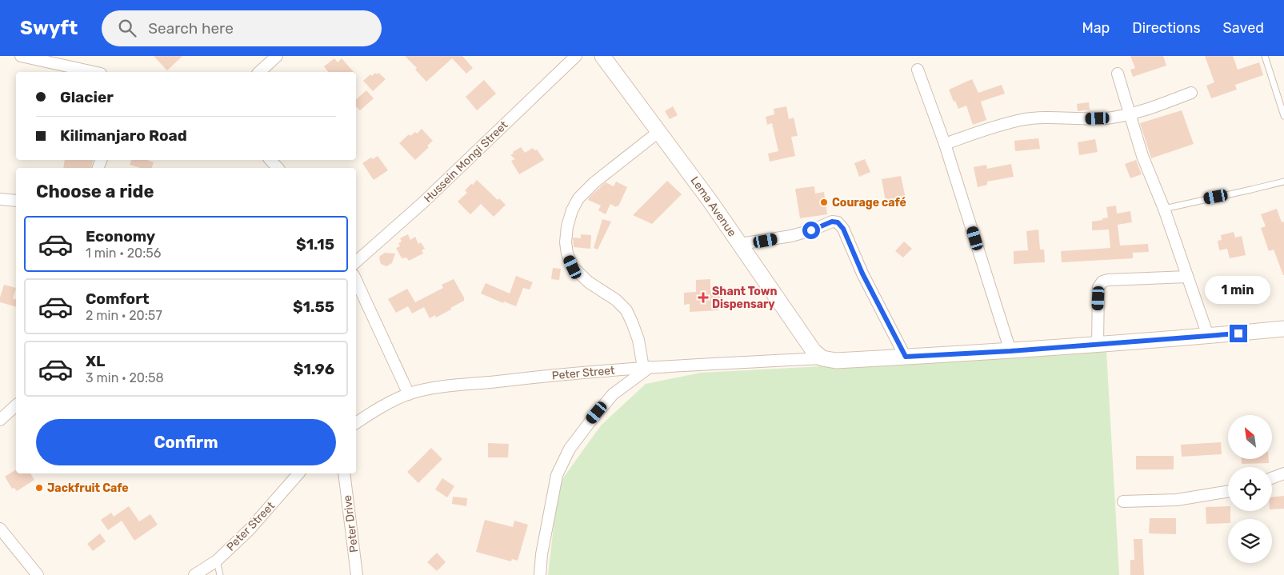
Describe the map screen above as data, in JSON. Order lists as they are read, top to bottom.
{
  "streets": {
    "main road": ["Lema Avenue"],
    "street": ["Hussein Mongi Street", "Peter Street", "Peter Drive"]
  },
  "crossings": [
    ["Lema Avenue", "Peter Street"]
  ],
  "places": {
    "other": ["Courage café", "Jackfruit Cafe"],
    "health": ["Shant Town Dispensary"]
  },
  "north": "top left",
  "page": {
    "header": "Swyft",
    "search": "Search here",
    "nav": ["Map", "Directions", "Saved"],
    "banner": ["Glacier", "Kilimanjaro Road"],
    "heading": "Choose a ride",
    "list": [
      {
        "name": "Economy",
        "note": "1 min · 20:56",
        "value": "$1.15"
      },
      {
        "name": "Comfort",
        "note": "2 min · 20:57",
        "value": "$1.55"
      },
      {
        "name": "XL",
        "note": "3 min · 20:58",
        "value": "$1.96"
      }
    ],
    "bubble": "1 min",
    "buttons": "Confirm"
  }
}
